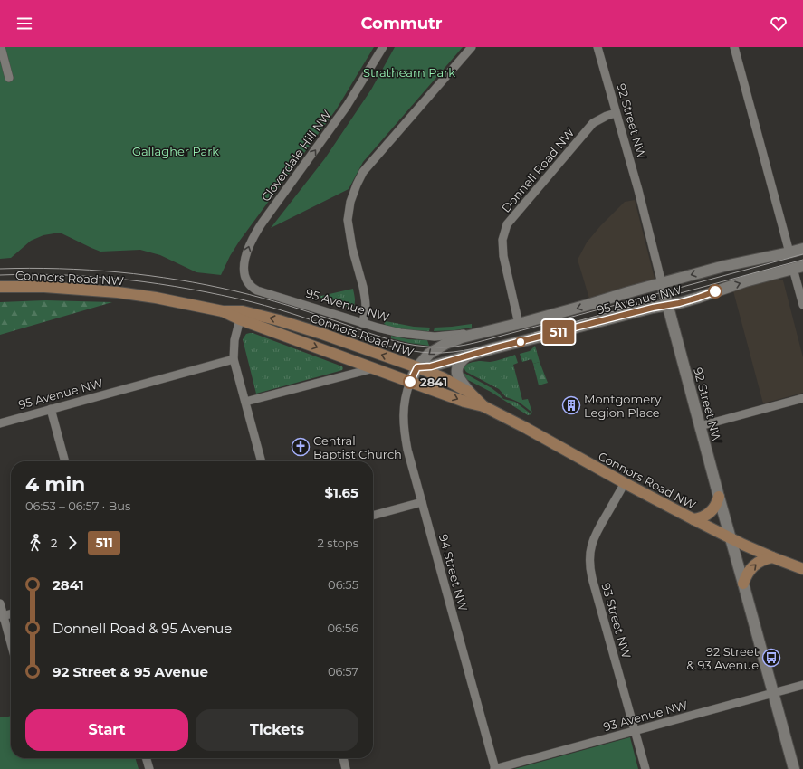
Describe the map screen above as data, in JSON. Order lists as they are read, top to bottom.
{
  "streets": {
    "main road": ["Connors Road NW"],
    "street": [
      "92 Street NW",
      "Cloverdale Hill NW",
      "Donnell Road NW",
      "95 Avenue NW",
      "94 Street NW",
      "93 Street NW",
      "93 Avenue NW"
    ]
  },
  "crossings": [
    ["92 Street NW", "Donnell Road NW"],
    ["92 Street NW", "Connors Road NW"],
    ["92 Street NW", "95 Avenue NW"],
    ["92 Street NW", "93 Avenue NW"],
    ["Cloverdale Hill NW", "95 Avenue NW"],
    ["Donnell Road NW", "95 Avenue NW"],
    ["Connors Road NW", "95 Avenue NW"],
    ["Connors Road NW", "94 Street NW"],
    ["Connors Road NW", "93 Street NW"],
    ["95 Avenue NW", "94 Street NW"],
    ["94 Street NW", "93 Avenue NW"],
    ["93 Street NW", "93 Avenue NW"]
  ],
  "parks": ["Strathearn Park", "Gallagher Park"],
  "places": {
    "other": ["2841"],
    "building": ["Montgomery Legion Place"],
    "church": ["Central Baptist Church"],
    "bus stop": ["92 Street & 93 Avenue"]
  },
  "lines": ["bus line 511"],
  "page": {
    "header": "Commutr",
    "on_map": "511",
    "heading": ["4 min", "06:53 – 06:57 · Bus", "$1.65"],
    "legs": ["2", "511", "2 stops"],
    "list": [
      {
        "name": "2841",
        "value": "06:55"
      },
      {
        "name": "Donnell Road & 95 Avenue",
        "value": "06:56"
      },
      {
        "name": "92 Street & 95 Avenue",
        "value": "06:57"
      }
    ],
    "buttons": ["Start", "Tickets"]
  }
}
